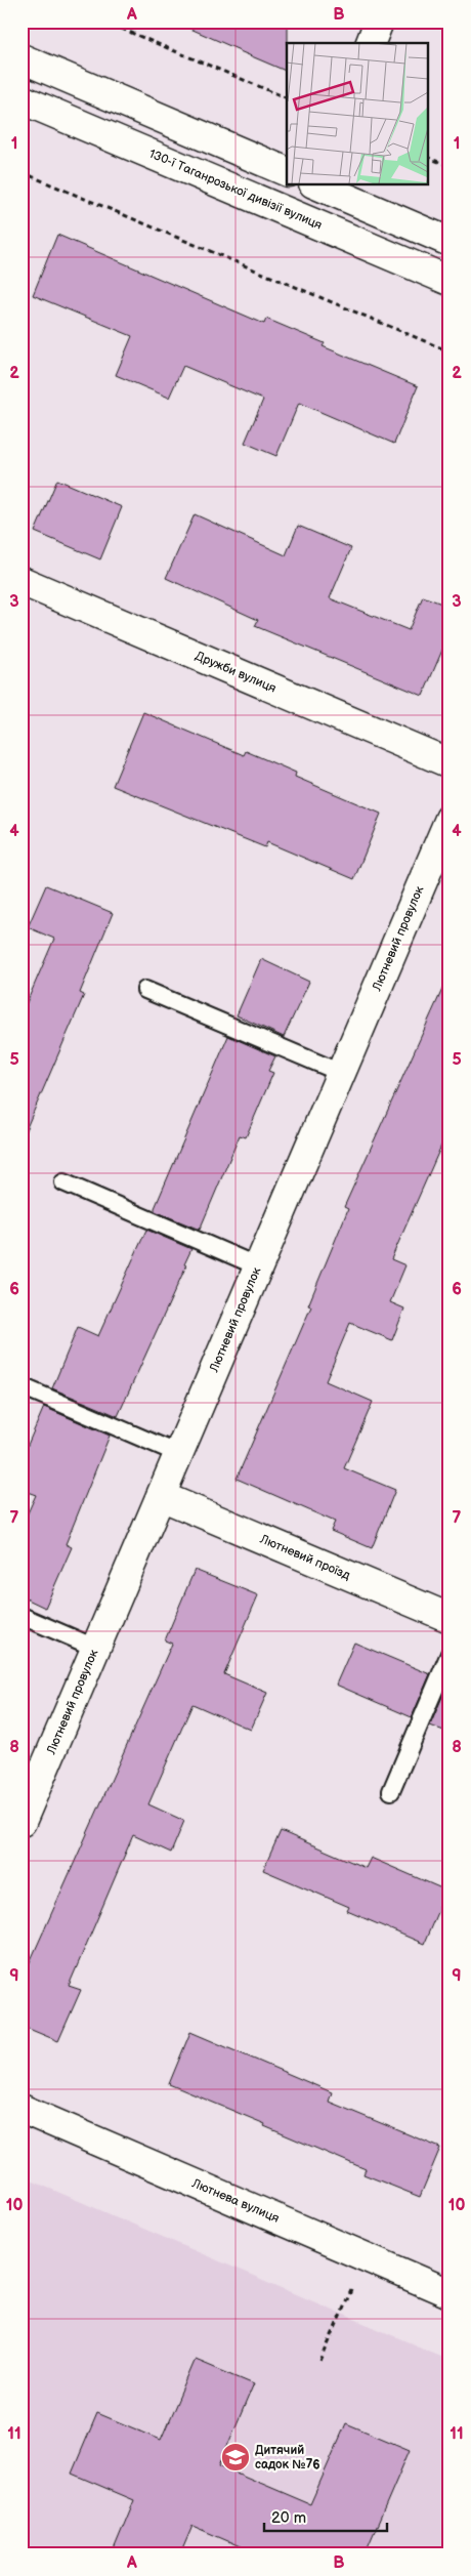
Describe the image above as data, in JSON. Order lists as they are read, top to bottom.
{
  "streets": {
    "street": [
      "130-ї Таганрозької дивізії вулиця",
      "Дружби вулиця",
      "Лютневий провулок",
      "Лютневий проїзд",
      "Лютнева вулиця"
    ]
  },
  "crossings": [
    ["Лютневий провулок", "Лютневий проїзд"]
  ],
  "places": {
    "school or university": ["Дитячий садок №76"]
  },
  "scale_bar": "20 m",
  "grid": {
    "columns": ["A", "B"],
    "rows": [
      "1",
      "2",
      "3",
      "4",
      "5",
      "6",
      "7",
      "8",
      "9",
      "10",
      "11"
    ]
  }
}
